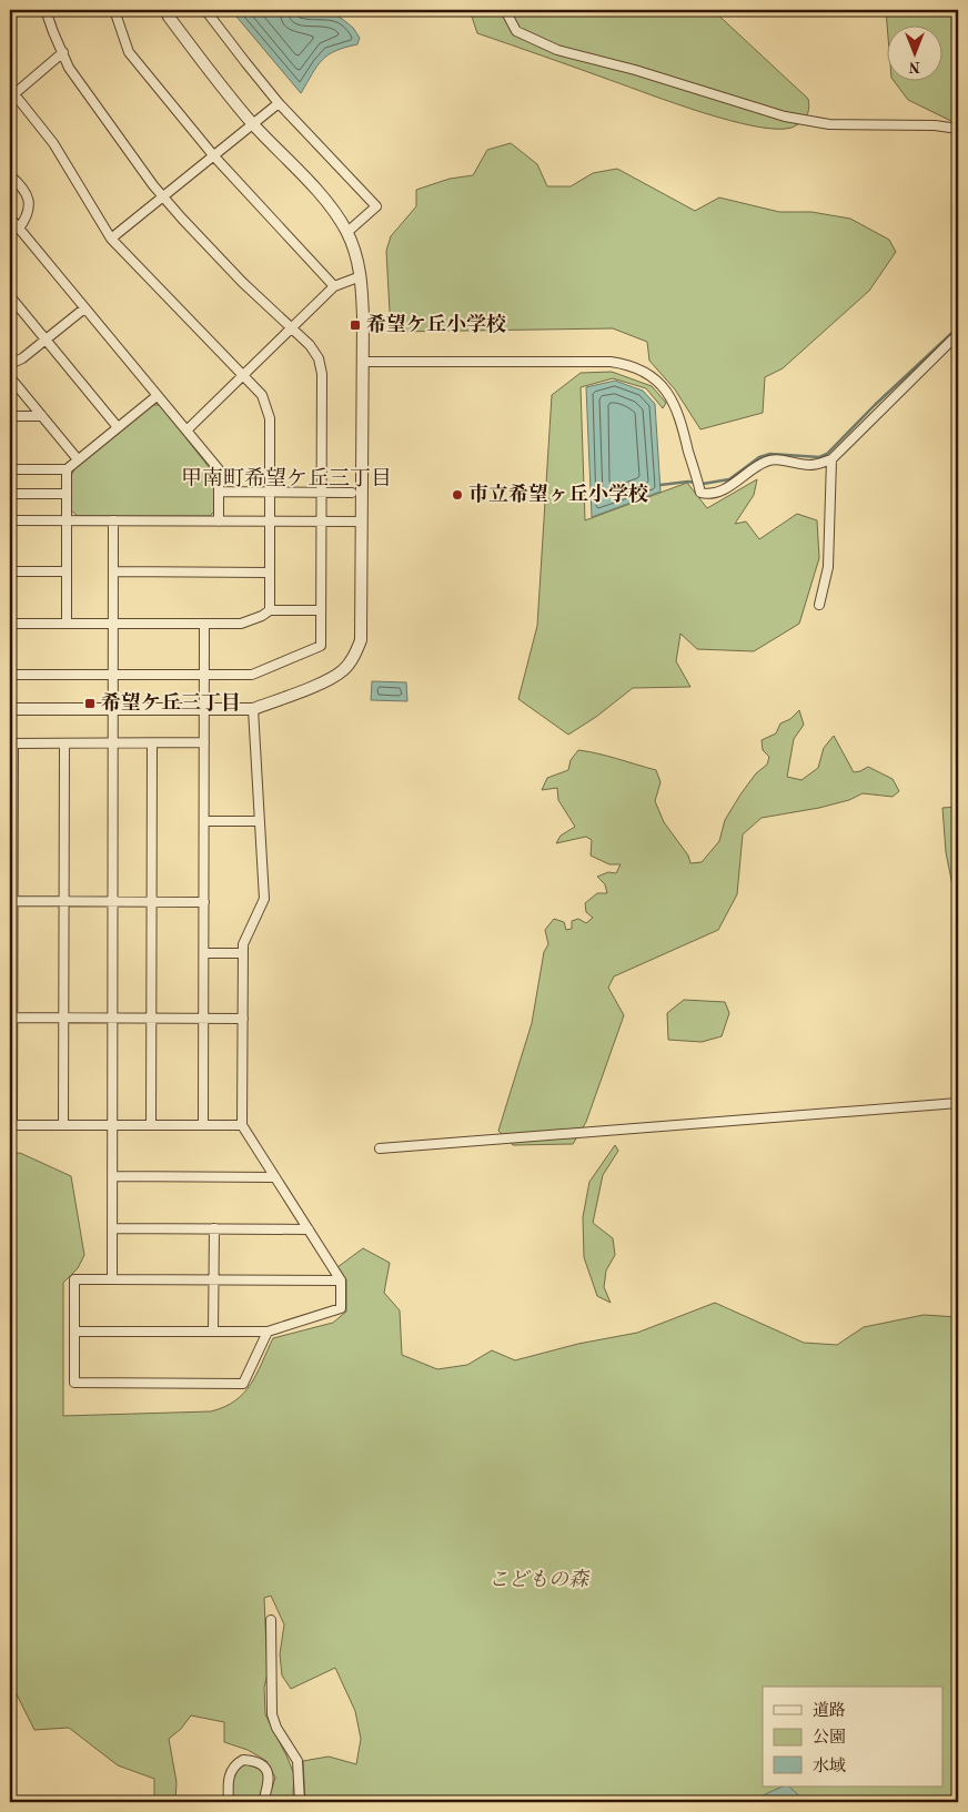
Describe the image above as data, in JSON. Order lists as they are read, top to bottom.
{
  "districts": ["甲南町希望ケ丘三丁目"],
  "parks": ["こどもの森"],
  "places": {
    "transit": ["希望ケ丘小学校", "希望ケ丘三丁目"],
    "other": ["市立希望ヶ丘小学校"]
  },
  "legend": ["道路", "公園", "水域"],
  "north": "bottom"
}
